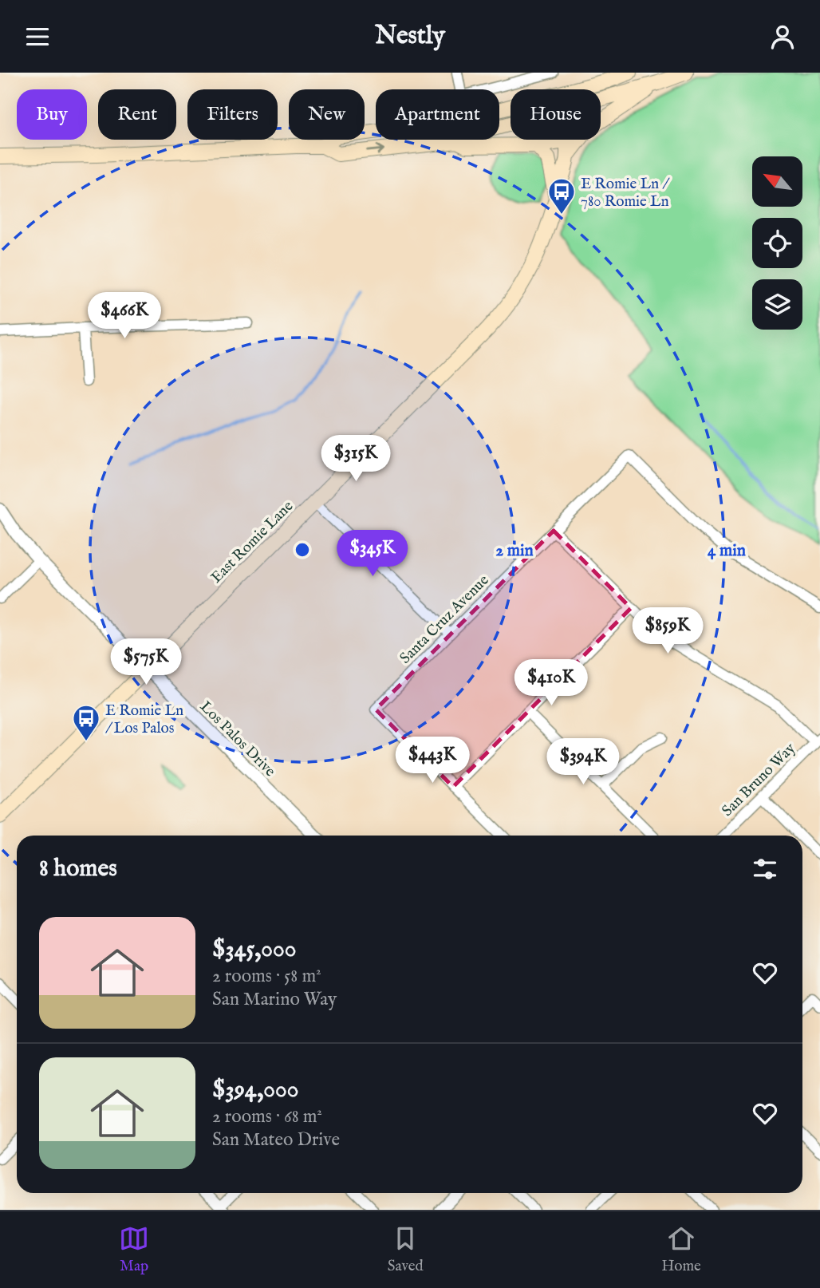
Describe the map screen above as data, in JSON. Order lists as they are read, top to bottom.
{
  "streets": {
    "main road": ["East Romie Lane"],
    "street": ["Santa Cruz Avenue", "Los Palos Drive", "San Bruno Way"]
  },
  "crossings": [
    ["East Romie Lane", "Los Palos Drive"]
  ],
  "places": {
    "bus stop": ["E Romie Ln / 780 Romie Ln", "E Romie Ln / Los Palos"]
  },
  "north": "top left",
  "page": {
    "header": "Nestly",
    "chip": [
      "Buy",
      "Rent",
      "Filters",
      "New",
      "Apartment",
      "House"
    ],
    "price": [
      "$466K",
      "$315K",
      "$345K",
      "$859K",
      "$575K",
      "$410K",
      "$443K",
      "$394K"
    ],
    "heading": "8 homes",
    "list": [
      {
        "name": "$345,000",
        "note": "2 rooms · 58 m² · San Marino Way"
      },
      {
        "name": "$394,000",
        "note": "2 rooms · 68 m² · San Mateo Drive"
      }
    ],
    "tabs": ["Map", "Saved", "Home"]
  },
  "rings": ["2 min", "4 min"]
}
